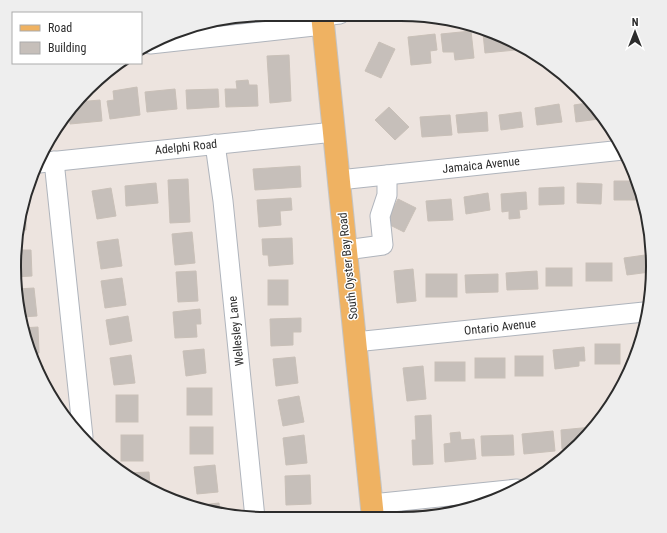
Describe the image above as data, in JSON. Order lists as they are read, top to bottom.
{
  "streets": {
    "main road": ["South Oyster Bay Road"],
    "street": [
      "Adelphi Road",
      "Jamaica Avenue",
      "Ontario Avenue",
      "Wellesley Lane"
    ]
  },
  "crossings": [
    ["Adelphi Road", "South Oyster Bay Road"],
    ["Adelphi Road", "Wellesley Lane"],
    ["Jamaica Avenue", "South Oyster Bay Road"],
    ["South Oyster Bay Road", "Ontario Avenue"]
  ],
  "legend": ["Road", "Building"],
  "north": "top"
}
